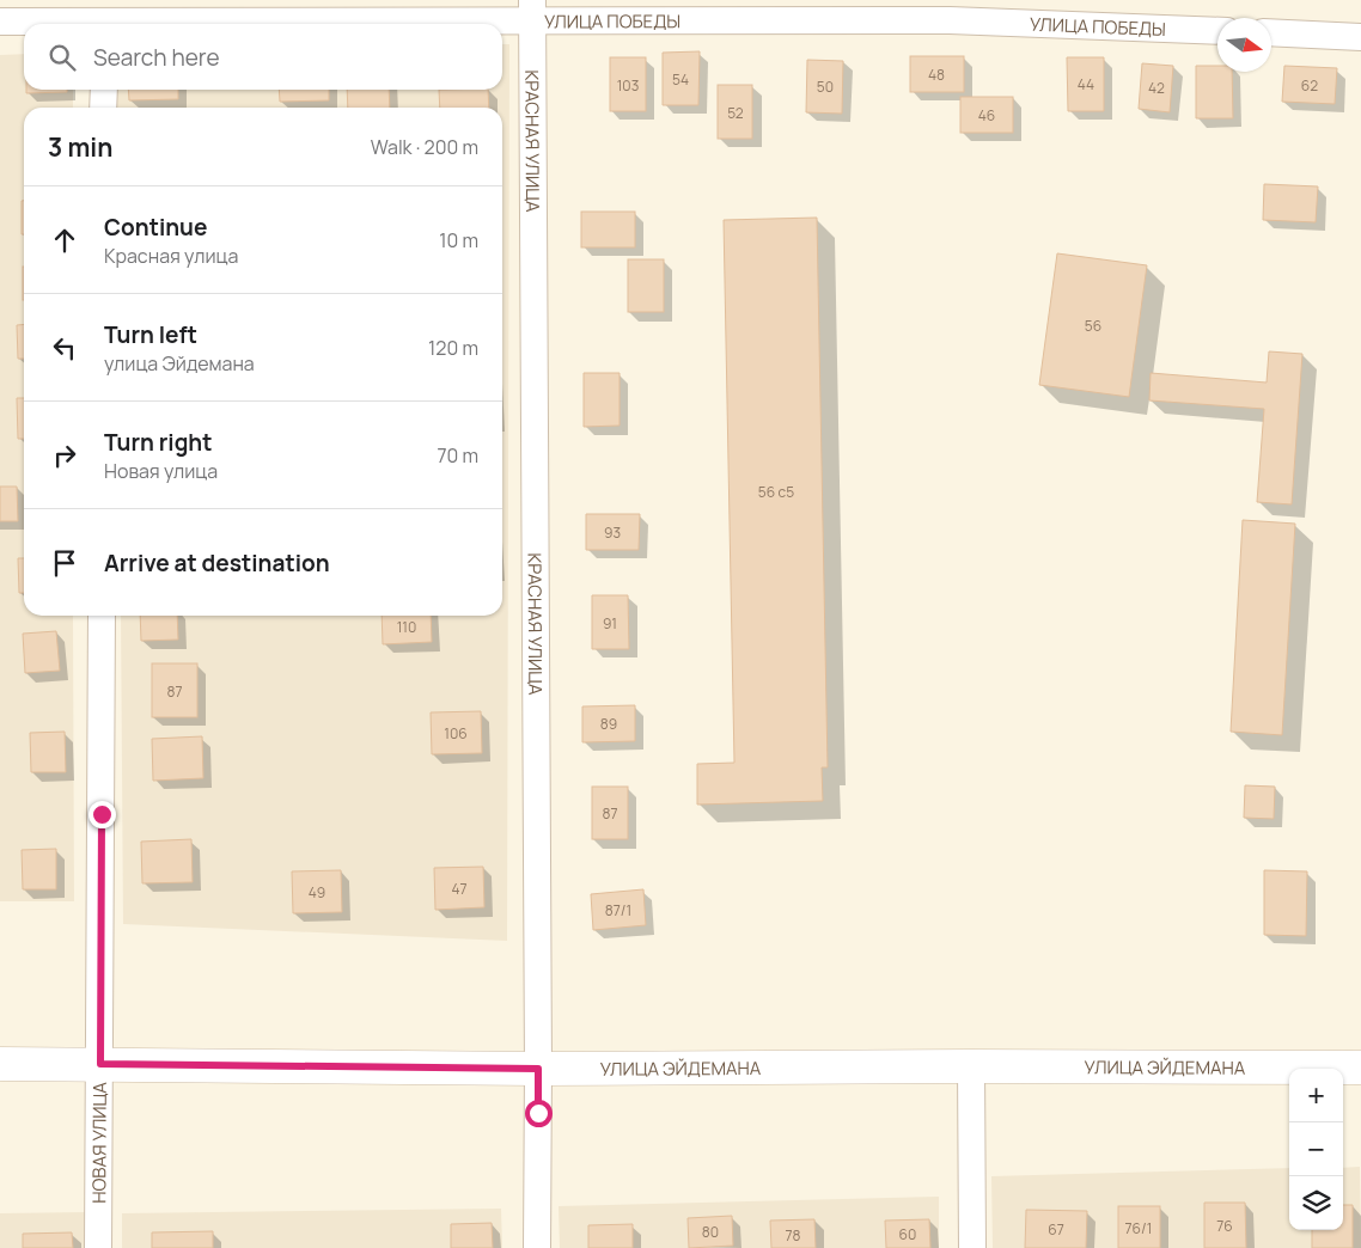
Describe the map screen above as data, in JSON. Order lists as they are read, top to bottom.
{
  "streets": {
    "main road": ["УЛИЦА ЭЙДЕМАНА"],
    "street": ["УЛИЦА ПОБЕДЫ", "КРАСНАЯ УЛИЦА", "НОВАЯ УЛИЦА"]
  },
  "crossings": [
    ["УЛИЦА ПОБЕДЫ", "КРАСНАЯ УЛИЦА"],
    ["КРАСНАЯ УЛИЦА", "УЛИЦА ЭЙДЕМАНА"],
    ["УЛИЦА ЭЙДЕМАНА", "НОВАЯ УЛИЦА"]
  ],
  "house_numbers": [
    "48",
    "54",
    "44",
    "103",
    "62",
    "50",
    "42",
    "52",
    "46",
    "56",
    "56 с5",
    "93",
    "91",
    "110",
    "87",
    "89",
    "106",
    "87",
    "47",
    "49",
    "87/1",
    "76",
    "76/1",
    "67",
    "80",
    "60",
    "78"
  ],
  "north": "right",
  "page": {
    "search": "Search here",
    "heading": ["3 min", "Walk · 200 m"],
    "list": [
      ["Continue", "Красная улица", "10 m"],
      ["Turn left", "улица Эйдемана", "120 m"],
      ["Turn right", "Новая улица", "70 m"],
      "Arrive at destination"
    ],
    "map_buttons": ["+", "−"]
  }
}
